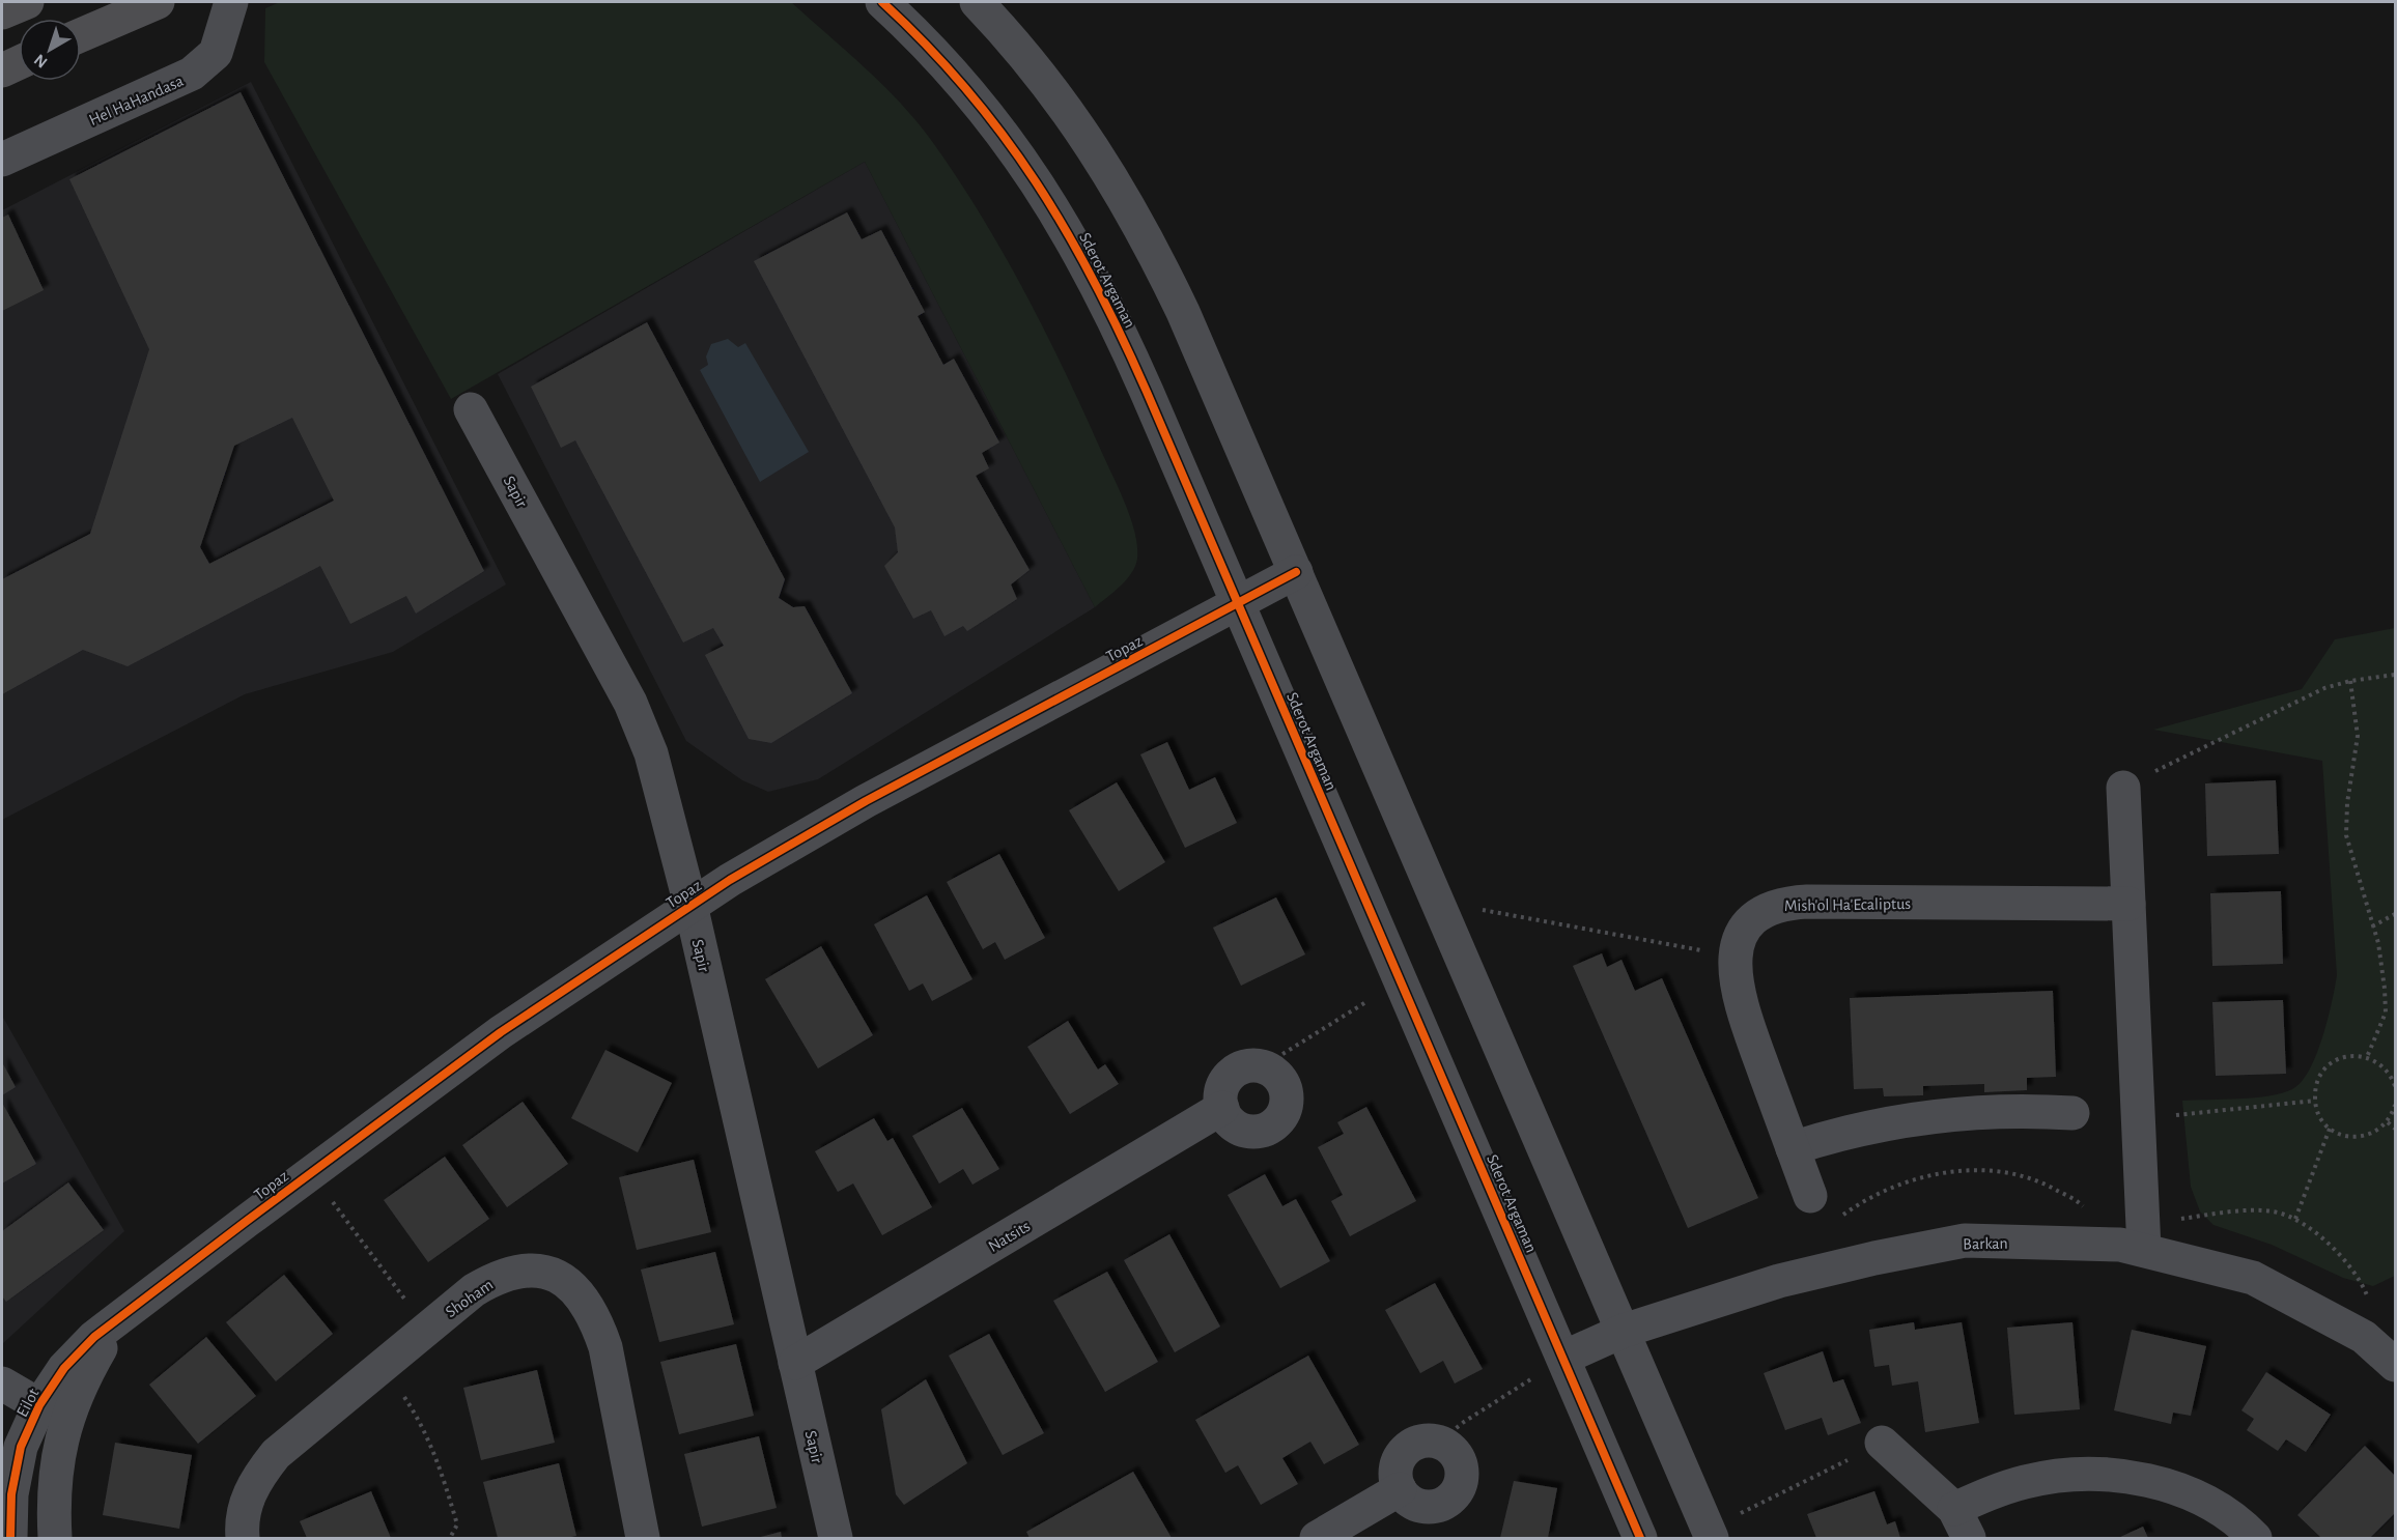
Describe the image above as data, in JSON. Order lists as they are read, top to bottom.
{
  "streets": {
    "street": [
      "Hel HaHandasa",
      "Sderot Argaman",
      "Sapir",
      "Topaz",
      "Mish'ol Ha'Ecaliptus",
      "Natsits",
      "Barkan",
      "Shoham",
      "Eilot"
    ]
  },
  "crossings": [
    ["Sderot Argaman", "Topaz"],
    ["Sderot Argaman", "Barkan"],
    ["Sapir", "Topaz"],
    ["Sapir", "Natsits"],
    ["Topaz", "Eilot"]
  ],
  "north": "bottom left"
}
